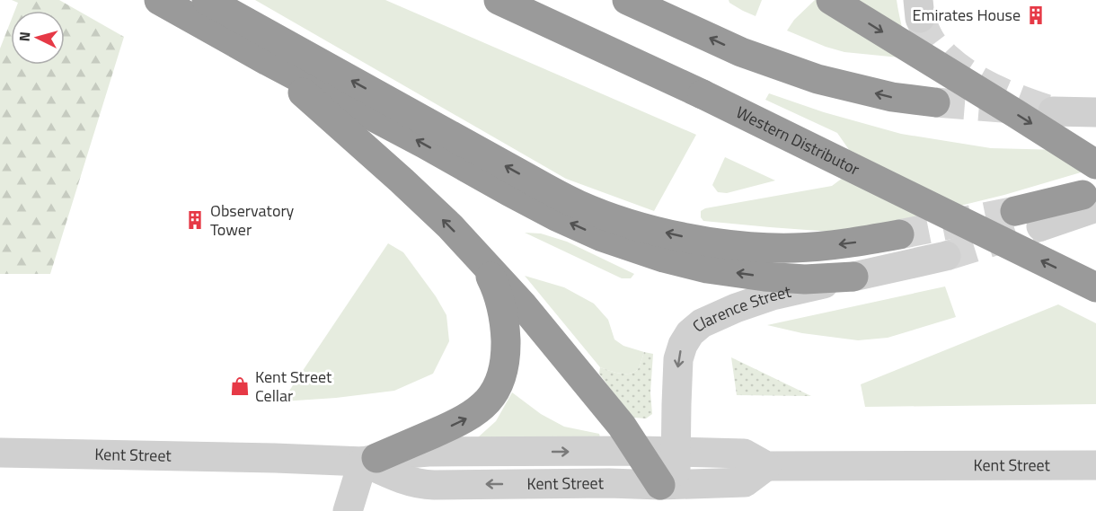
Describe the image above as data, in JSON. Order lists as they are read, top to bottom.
{
  "streets": {
    "highway": ["Western Distributor"],
    "street": ["Clarence Street", "Kent Street"]
  },
  "crossings": [
    ["Clarence Street", "Kent Street"]
  ],
  "one_way": ["Clarence Street"],
  "places": {
    "building": ["Emirates House", "Observatory Tower"],
    "shop": ["Kent Street Cellar"]
  },
  "north": "left"
}
